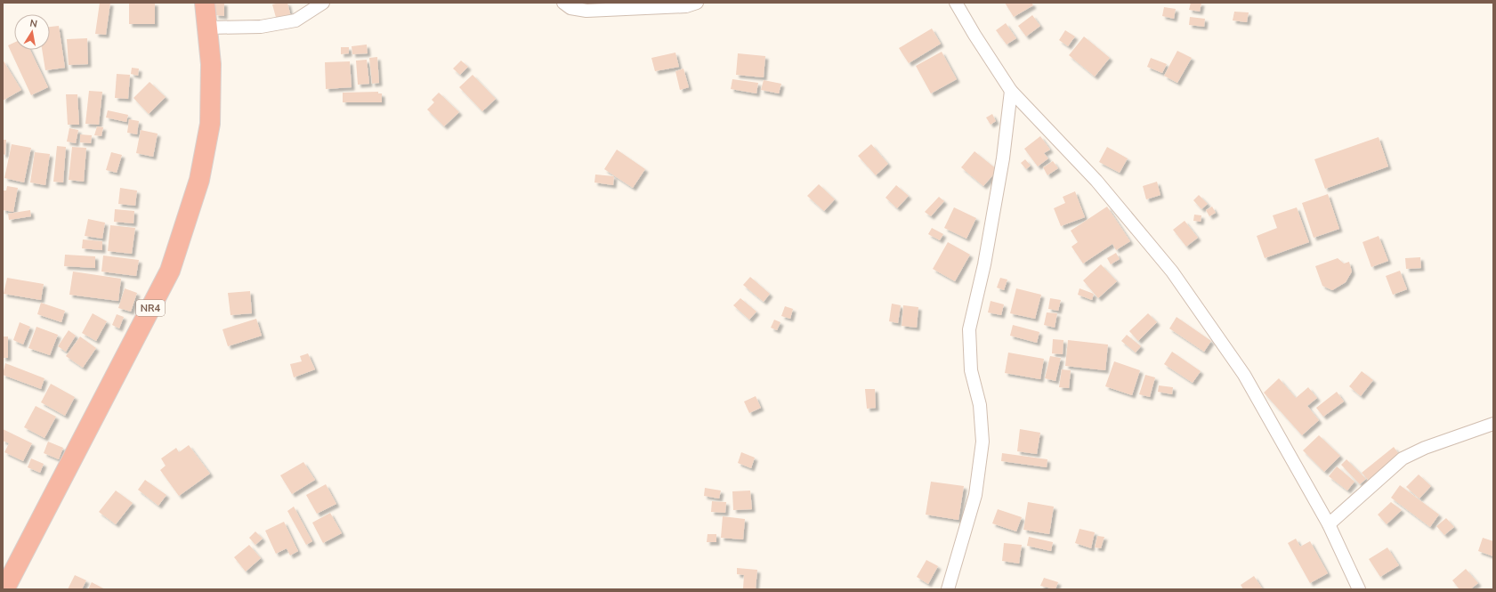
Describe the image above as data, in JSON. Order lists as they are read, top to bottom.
{
  "streets": {
    "highway": ["NR4"]
  },
  "north": "top"
}
